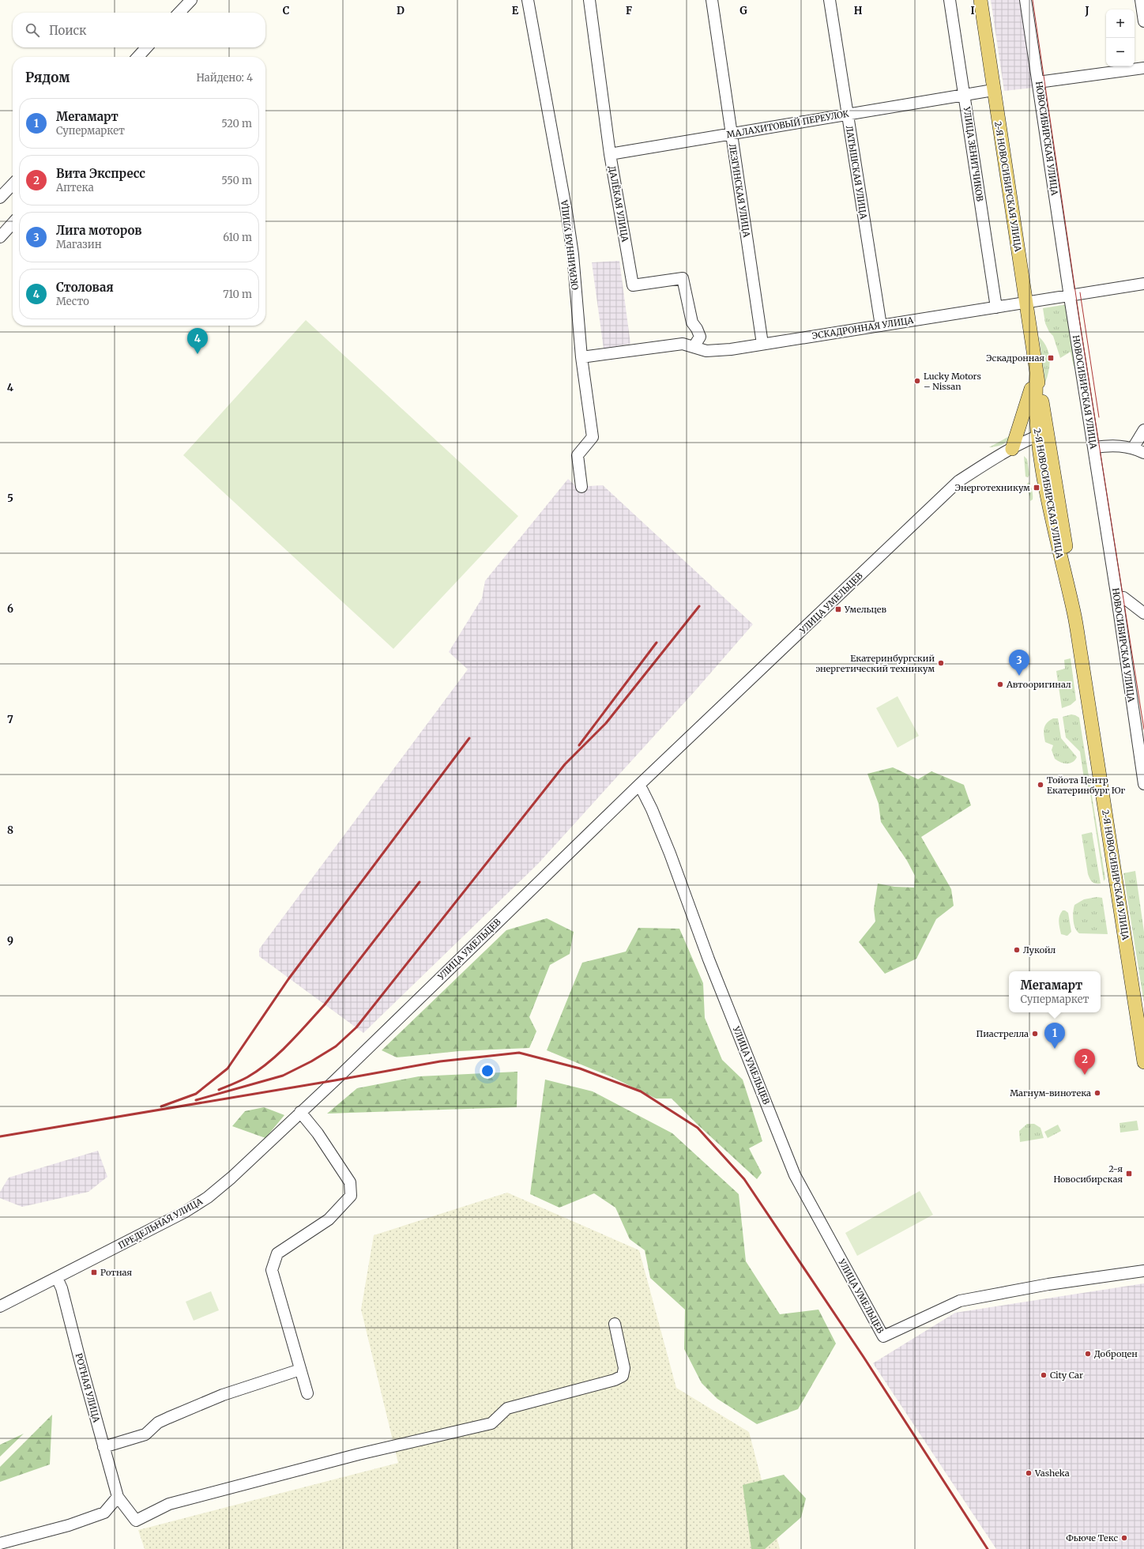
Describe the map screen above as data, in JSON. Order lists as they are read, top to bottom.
{
  "streets": {
    "main road": ["2-Я НОВОСИБИРСКАЯ УЛИЦА"],
    "street": [
      "МАЛАХИТОВЫЙ ПЕРЕУЛОК",
      "НОВОСИБИРСКАЯ УЛИЦА",
      "УЛИЦА ЗЕНИТЧИКОВ",
      "ЛАТЫШСКАЯ УЛИЦА",
      "ЛЕЗГИНСКАЯ УЛИЦА",
      "ДАЛЁКАЯ УЛИЦА",
      "ОКРАИННАЯ УЛИЦА",
      "ЭСКАДРОННАЯ УЛИЦА",
      "УЛИЦА УМЕЛЬЦЕВ",
      "ПРЕДЕЛЬНАЯ УЛИЦА",
      "РОТНАЯ УЛИЦА"
    ]
  },
  "crossings": [
    ["МАЛАХИТОВЫЙ ПЕРЕУЛОК", "УЛИЦА ЗЕНИТЧИКОВ"],
    ["МАЛАХИТОВЫЙ ПЕРЕУЛОК", "ЛАТЫШСКАЯ УЛИЦА"],
    ["МАЛАХИТОВЫЙ ПЕРЕУЛОК", "2-Я НОВОСИБИРСКАЯ УЛИЦА"],
    ["МАЛАХИТОВЫЙ ПЕРЕУЛОК", "ЛЕЗГИНСКАЯ УЛИЦА"],
    ["МАЛАХИТОВЫЙ ПЕРЕУЛОК", "ДАЛЁКАЯ УЛИЦА"],
    ["НОВОСИБИРСКАЯ УЛИЦА", "ЭСКАДРОННАЯ УЛИЦА"],
    ["УЛИЦА ЗЕНИТЧИКОВ", "ЭСКАДРОННАЯ УЛИЦА"],
    ["ЛАТЫШСКАЯ УЛИЦА", "ЭСКАДРОННАЯ УЛИЦА"],
    ["2-Я НОВОСИБИРСКАЯ УЛИЦА", "ЭСКАДРОННАЯ УЛИЦА"],
    ["2-Я НОВОСИБИРСКАЯ УЛИЦА", "УЛИЦА УМЕЛЬЦЕВ"],
    ["ЛЕЗГИНСКАЯ УЛИЦА", "ЭСКАДРОННАЯ УЛИЦА"],
    ["ДАЛЁКАЯ УЛИЦА", "ЭСКАДРОННАЯ УЛИЦА"],
    ["ОКРАИННАЯ УЛИЦА", "ЭСКАДРОННАЯ УЛИЦА"],
    ["УЛИЦА УМЕЛЬЦЕВ", "ПРЕДЕЛЬНАЯ УЛИЦА"],
    ["ПРЕДЕЛЬНАЯ УЛИЦА", "РОТНАЯ УЛИЦА"]
  ],
  "places": {
    "transit": [
      "Эскадронная",
      "Энерготехникум",
      "Умельцев",
      "2-я Новосибирская",
      "Ротная"
    ],
    "other": [
      "Lucky Motors – Nissan",
      "Екатеринбургский энергетический техникум",
      "Автооригинал",
      "Тойота Центр Екатеринбург Юг",
      "Лукойл",
      "Пиастрелла",
      "Магнум-винотека",
      "Доброцен",
      "City Car",
      "Vasheka",
      "Фьюче Текс"
    ]
  },
  "page": {
    "map_buttons": ["+", "−"],
    "search": "Поиск",
    "heading": ["Рядом", "Найдено: 4"],
    "list": [
      {
        "mark": "1",
        "name": "Мегамарт",
        "note": "Супермаркет",
        "value": "520 m"
      },
      {
        "mark": "2",
        "name": "Вита Экспресс",
        "note": "Аптека",
        "value": "550 m"
      },
      {
        "mark": "3",
        "name": "Лига моторов",
        "note": "Магазин",
        "value": "610 m"
      },
      {
        "mark": "4",
        "name": "Столовая",
        "note": "Место",
        "value": "710 m"
      }
    ],
    "pins": [
      "4",
      "3",
      "1",
      "2"
    ],
    "popup": ["Мегамарт", "Супермаркет"]
  },
  "grid": {
    "columns": [
      "C",
      "D",
      "E",
      "F",
      "G",
      "H",
      "I",
      "J"
    ],
    "rows": [
      "4",
      "5",
      "6",
      "7",
      "8",
      "9"
    ]
  }
}
